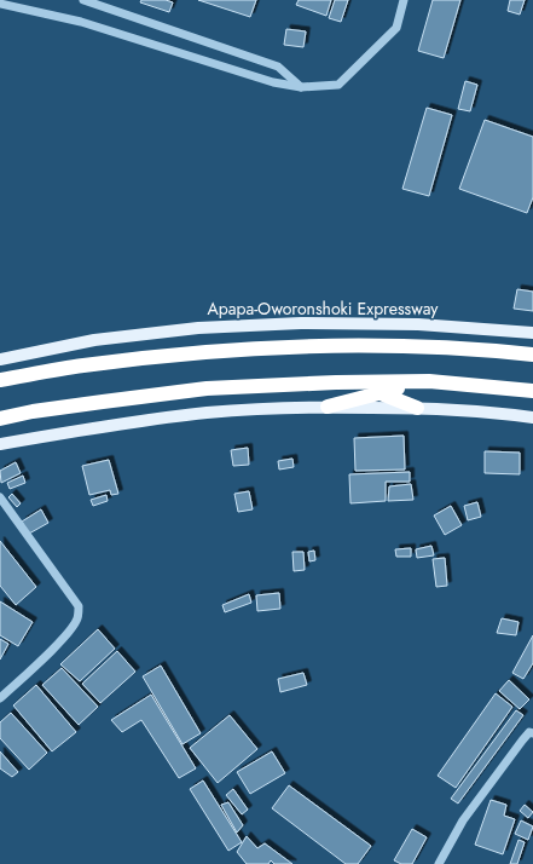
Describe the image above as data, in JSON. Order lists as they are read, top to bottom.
{
  "streets": {
    "main road": ["Apapa-Oworonshoki Expressway"]
  }
}
